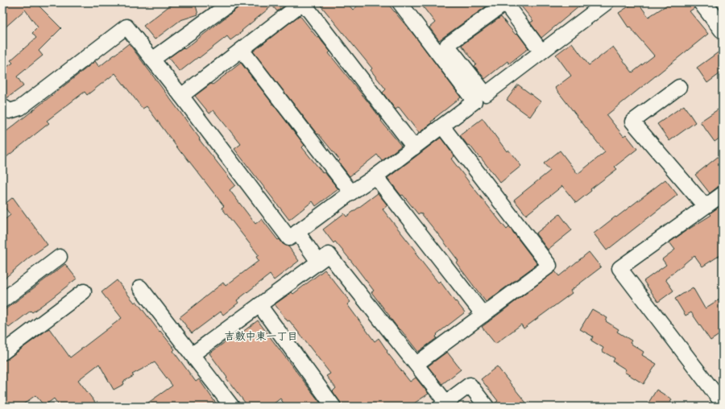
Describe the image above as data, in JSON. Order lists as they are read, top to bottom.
{
  "districts": ["吉敷中東一丁目"]
}
